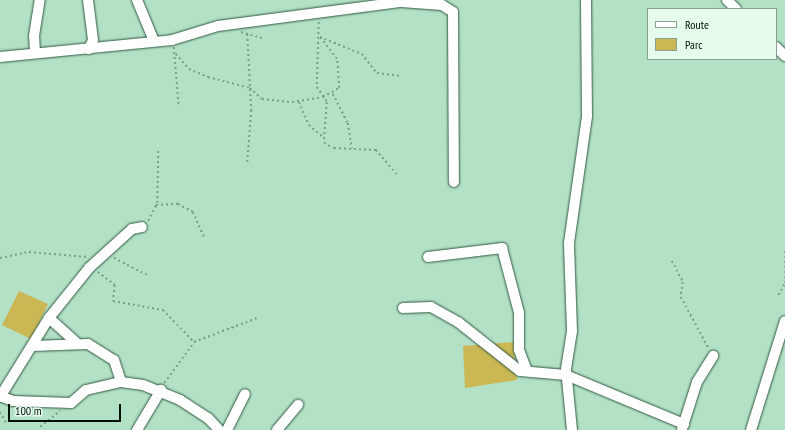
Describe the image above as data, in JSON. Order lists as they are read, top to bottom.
{
  "legend": ["Route", "Parc"],
  "scale_bar": "100 m"
}
